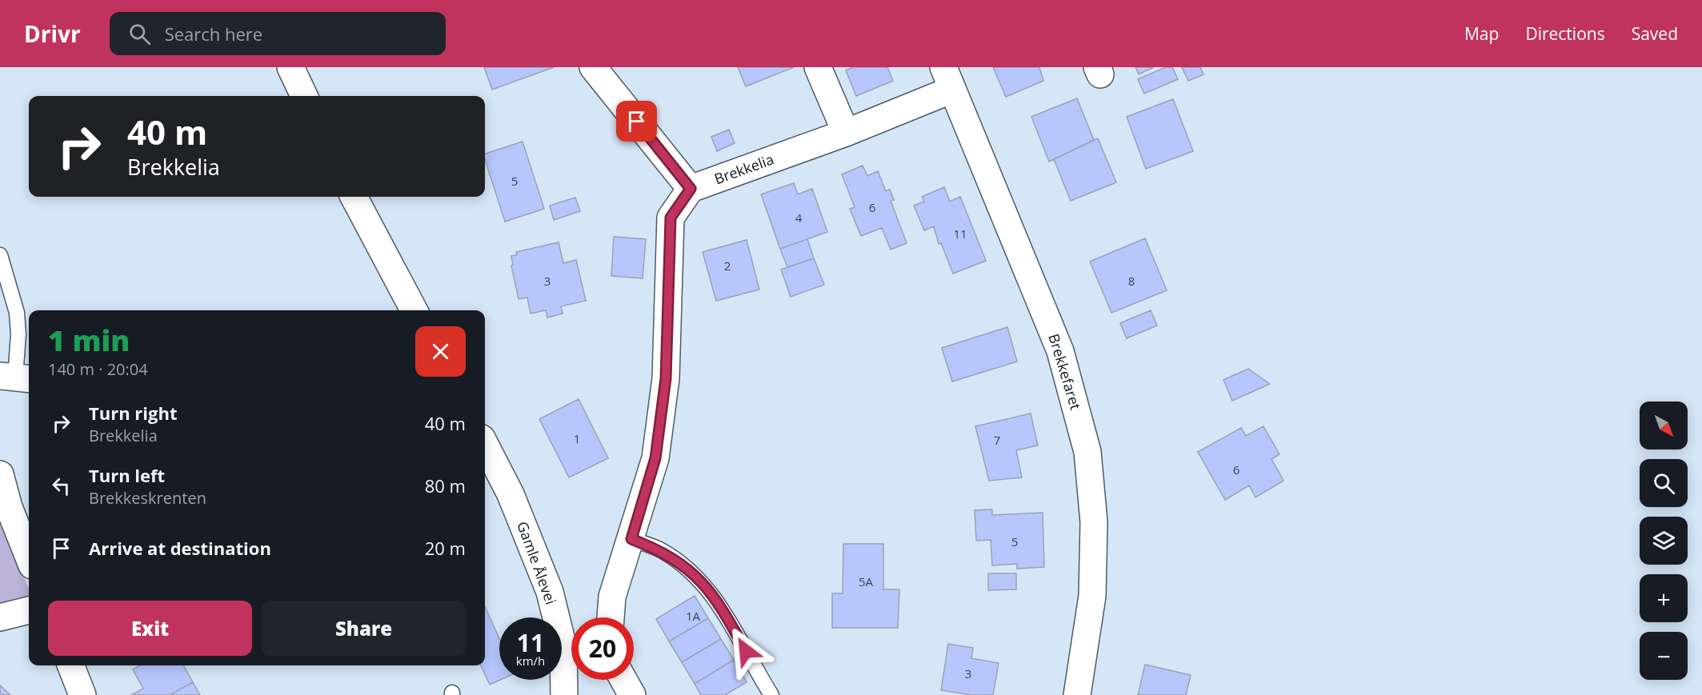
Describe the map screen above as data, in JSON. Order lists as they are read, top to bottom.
{
  "streets": {
    "street": ["Brekkelia", "Brekkefaret", "Gamle Ålevei"]
  },
  "crossings": [
    ["Brekkelia", "Brekkefaret"]
  ],
  "house_numbers": [
    "5",
    "6",
    "4",
    "11",
    "2",
    "3",
    "8",
    "1",
    "7",
    "6",
    "5",
    "5A",
    "1A",
    "3"
  ],
  "north": "bottom right",
  "page": {
    "header": "Drivr",
    "search": "Search here",
    "nav": ["Map", "Directions", "Saved"],
    "turn": ["40 m", "Brekkelia"],
    "heading": ["1 min", "140 m · 20:04"],
    "list": [
      {
        "name": "Turn right",
        "note": "Brekkelia",
        "value": "40 m"
      },
      {
        "name": "Turn left",
        "note": "Brekkeskrenten",
        "value": "80 m"
      },
      {
        "name": "Arrive at destination",
        "value": "20 m"
      }
    ],
    "map_buttons": ["+", "−"],
    "buttons": ["Exit", "Share"],
    "speed": "11 km/h",
    "limit": "20"
  }
}
